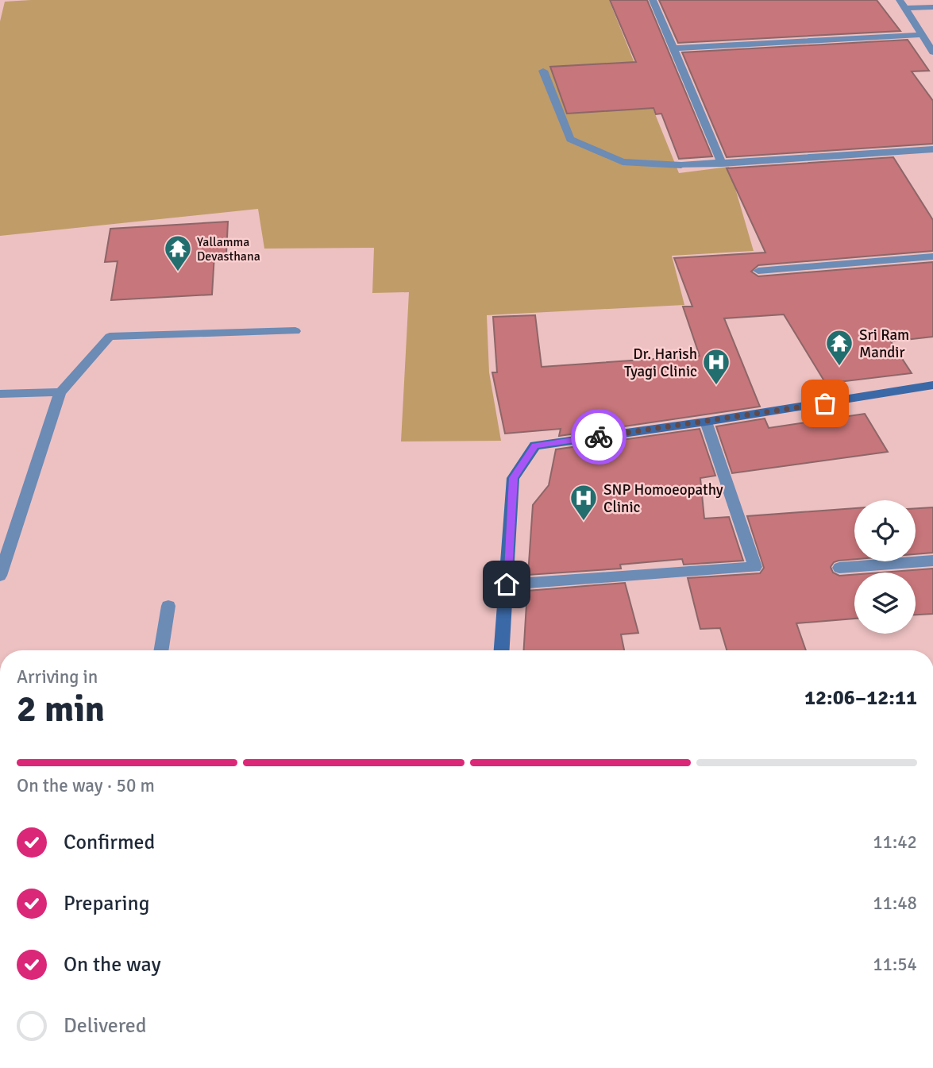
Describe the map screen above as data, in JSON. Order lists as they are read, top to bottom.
{
  "places": {
    "temple": ["Yallamma Devasthana", "Sri Ram Mandir"],
    "hospital": ["Dr. Harish Tyagi Clinic", "SNP Homoeopathy Clinic"]
  },
  "page": {
    "heading": ["2 min", "Arriving in", "12:06–12:11"],
    "bar": "On the way · 50 m",
    "list": [
      ["Confirmed", "11:42"],
      ["Preparing", "11:48"],
      ["On the way", "11:54"],
      "Delivered"
    ]
  }
}
